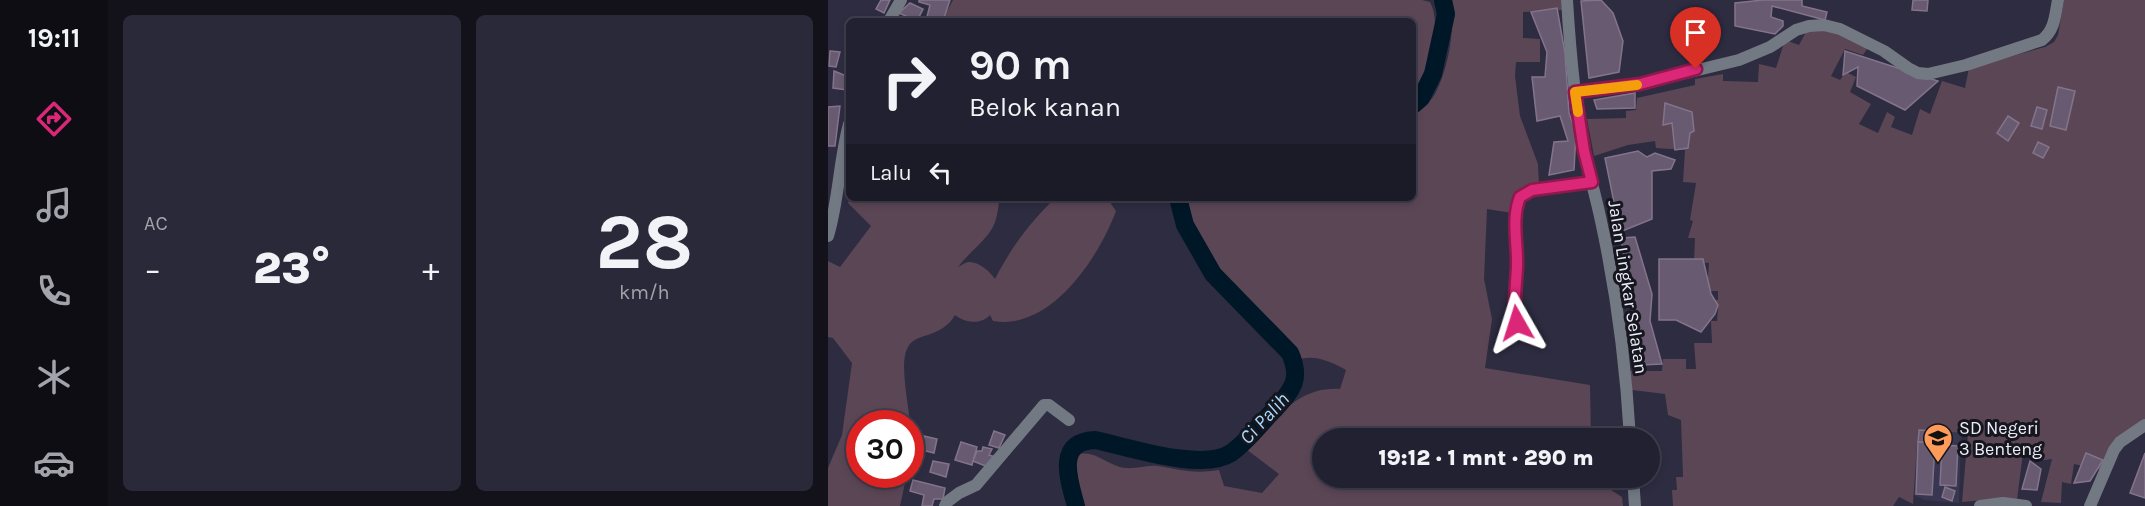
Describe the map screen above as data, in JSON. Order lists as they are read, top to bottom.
{
  "streets": {
    "street": ["Jalan Lingkar Selatan"]
  },
  "water": ["Ci Palih"],
  "places": {
    "school or university": ["SD Negeri 3 Benteng"]
  },
  "page": {
    "tabs": "19:11",
    "tile": [
      "AC",
      ["28", "km/h"]
    ],
    "turn": ["90 m", "Belok kanan"],
    "then": "Lalu",
    "heat": ["−", "23°", "+"],
    "limit": "30",
    "trip": "19:12 · 1 mnt · 290 m"
  }
}
